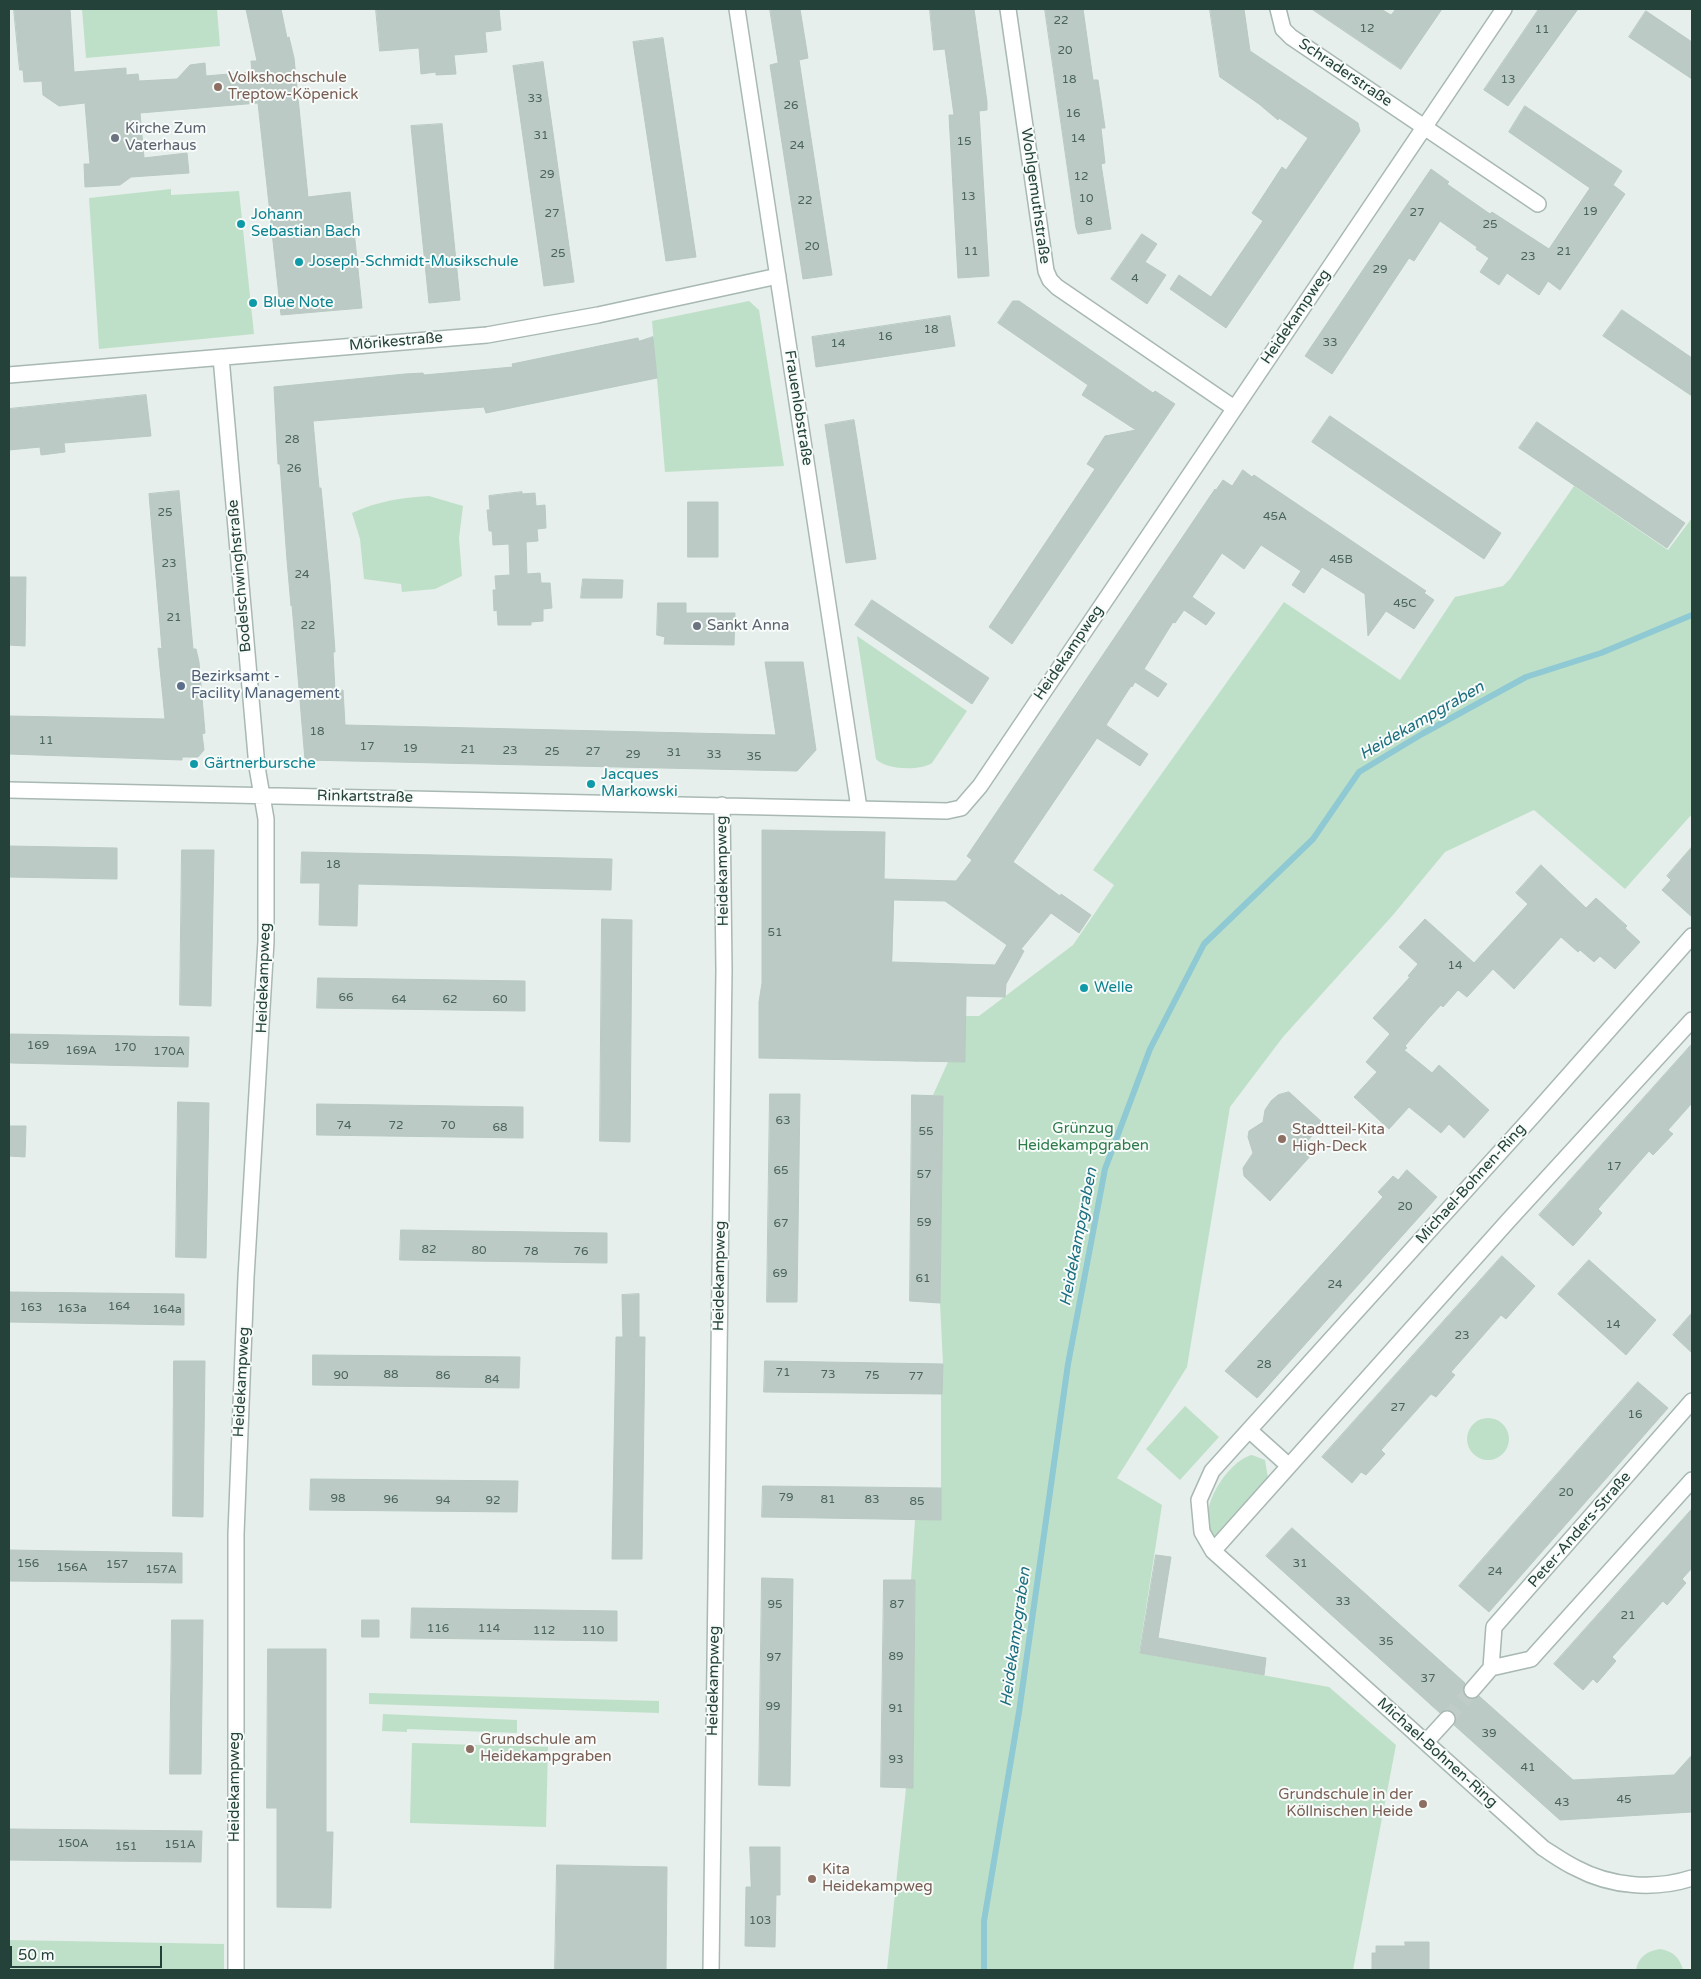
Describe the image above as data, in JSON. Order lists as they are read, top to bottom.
{
  "streets": {
    "street": [
      "Schraderstraße",
      "Wohlgemuthstraße",
      "Heidekampweg",
      "Mörikestraße",
      "Frauenlobstraße",
      "Bodelschwinghstraße",
      "Rinkartstraße",
      "Michael-Bohnen-Ring",
      "Peter-Anders-Straße"
    ]
  },
  "crossings": [
    ["Schraderstraße", "Heidekampweg"],
    ["Wohlgemuthstraße", "Heidekampweg"],
    ["Heidekampweg", "Frauenlobstraße"],
    ["Heidekampweg", "Bodelschwinghstraße"],
    ["Heidekampweg", "Rinkartstraße"],
    ["Mörikestraße", "Frauenlobstraße"],
    ["Mörikestraße", "Bodelschwinghstraße"],
    ["Bodelschwinghstraße", "Rinkartstraße"]
  ],
  "water": ["Heidekampgraben"],
  "parks": ["Grünzug Heidekampgraben"],
  "places": [
    "Volkshochschule Treptow-Köpenick",
    "Kirche Zum Vaterhaus",
    "Johann Sebastian Bach",
    "Joseph-Schmidt-Musikschule",
    "Blue Note",
    "Sankt Anna",
    "Bezirksamt - Facility Management",
    "Gärtnerbursche",
    "Jacques Markowski",
    "Welle",
    "Stadtteil-Kita High-Deck",
    "Grundschule am Heidekampgraben",
    "Grundschule in der Köllnischen Heide",
    "Kita Heidekampweg"
  ],
  "house_numbers": [
    "22",
    "12",
    "11",
    "20",
    "18",
    "13",
    "33",
    "26",
    "16",
    "31",
    "14",
    "15",
    "24",
    "29",
    "12",
    "13",
    "10",
    "22",
    "19",
    "27",
    "27",
    "8",
    "25",
    "20",
    "11",
    "21",
    "25",
    "23",
    "29",
    "4",
    "18",
    "16",
    "33",
    "14",
    "28",
    "26",
    "25",
    "45A",
    "45B",
    "23",
    "24",
    "45C",
    "21",
    "22",
    "18",
    "11",
    "17",
    "19",
    "21",
    "23",
    "25",
    "27",
    "31",
    "29",
    "33",
    "35",
    "18",
    "51",
    "14",
    "66",
    "64",
    "62",
    "60",
    "169",
    "170",
    "169A",
    "170A",
    "63",
    "74",
    "72",
    "70",
    "68",
    "55",
    "17",
    "65",
    "57",
    "20",
    "59",
    "67",
    "82",
    "80",
    "78",
    "76",
    "69",
    "61",
    "24",
    "164",
    "163",
    "163a",
    "164a",
    "14",
    "23",
    "28",
    "71",
    "88",
    "73",
    "90",
    "86",
    "75",
    "77",
    "84",
    "27",
    "16",
    "20",
    "79",
    "98",
    "96",
    "81",
    "83",
    "94",
    "92",
    "85",
    "156",
    "31",
    "157",
    "156A",
    "157A",
    "24",
    "33",
    "95",
    "87",
    "21",
    "116",
    "114",
    "112",
    "110",
    "35",
    "89",
    "97",
    "37",
    "99",
    "91",
    "39",
    "93",
    "41",
    "45",
    "43",
    "150A",
    "151A",
    "151",
    "103"
  ],
  "scale_bar": "50 m"
}
